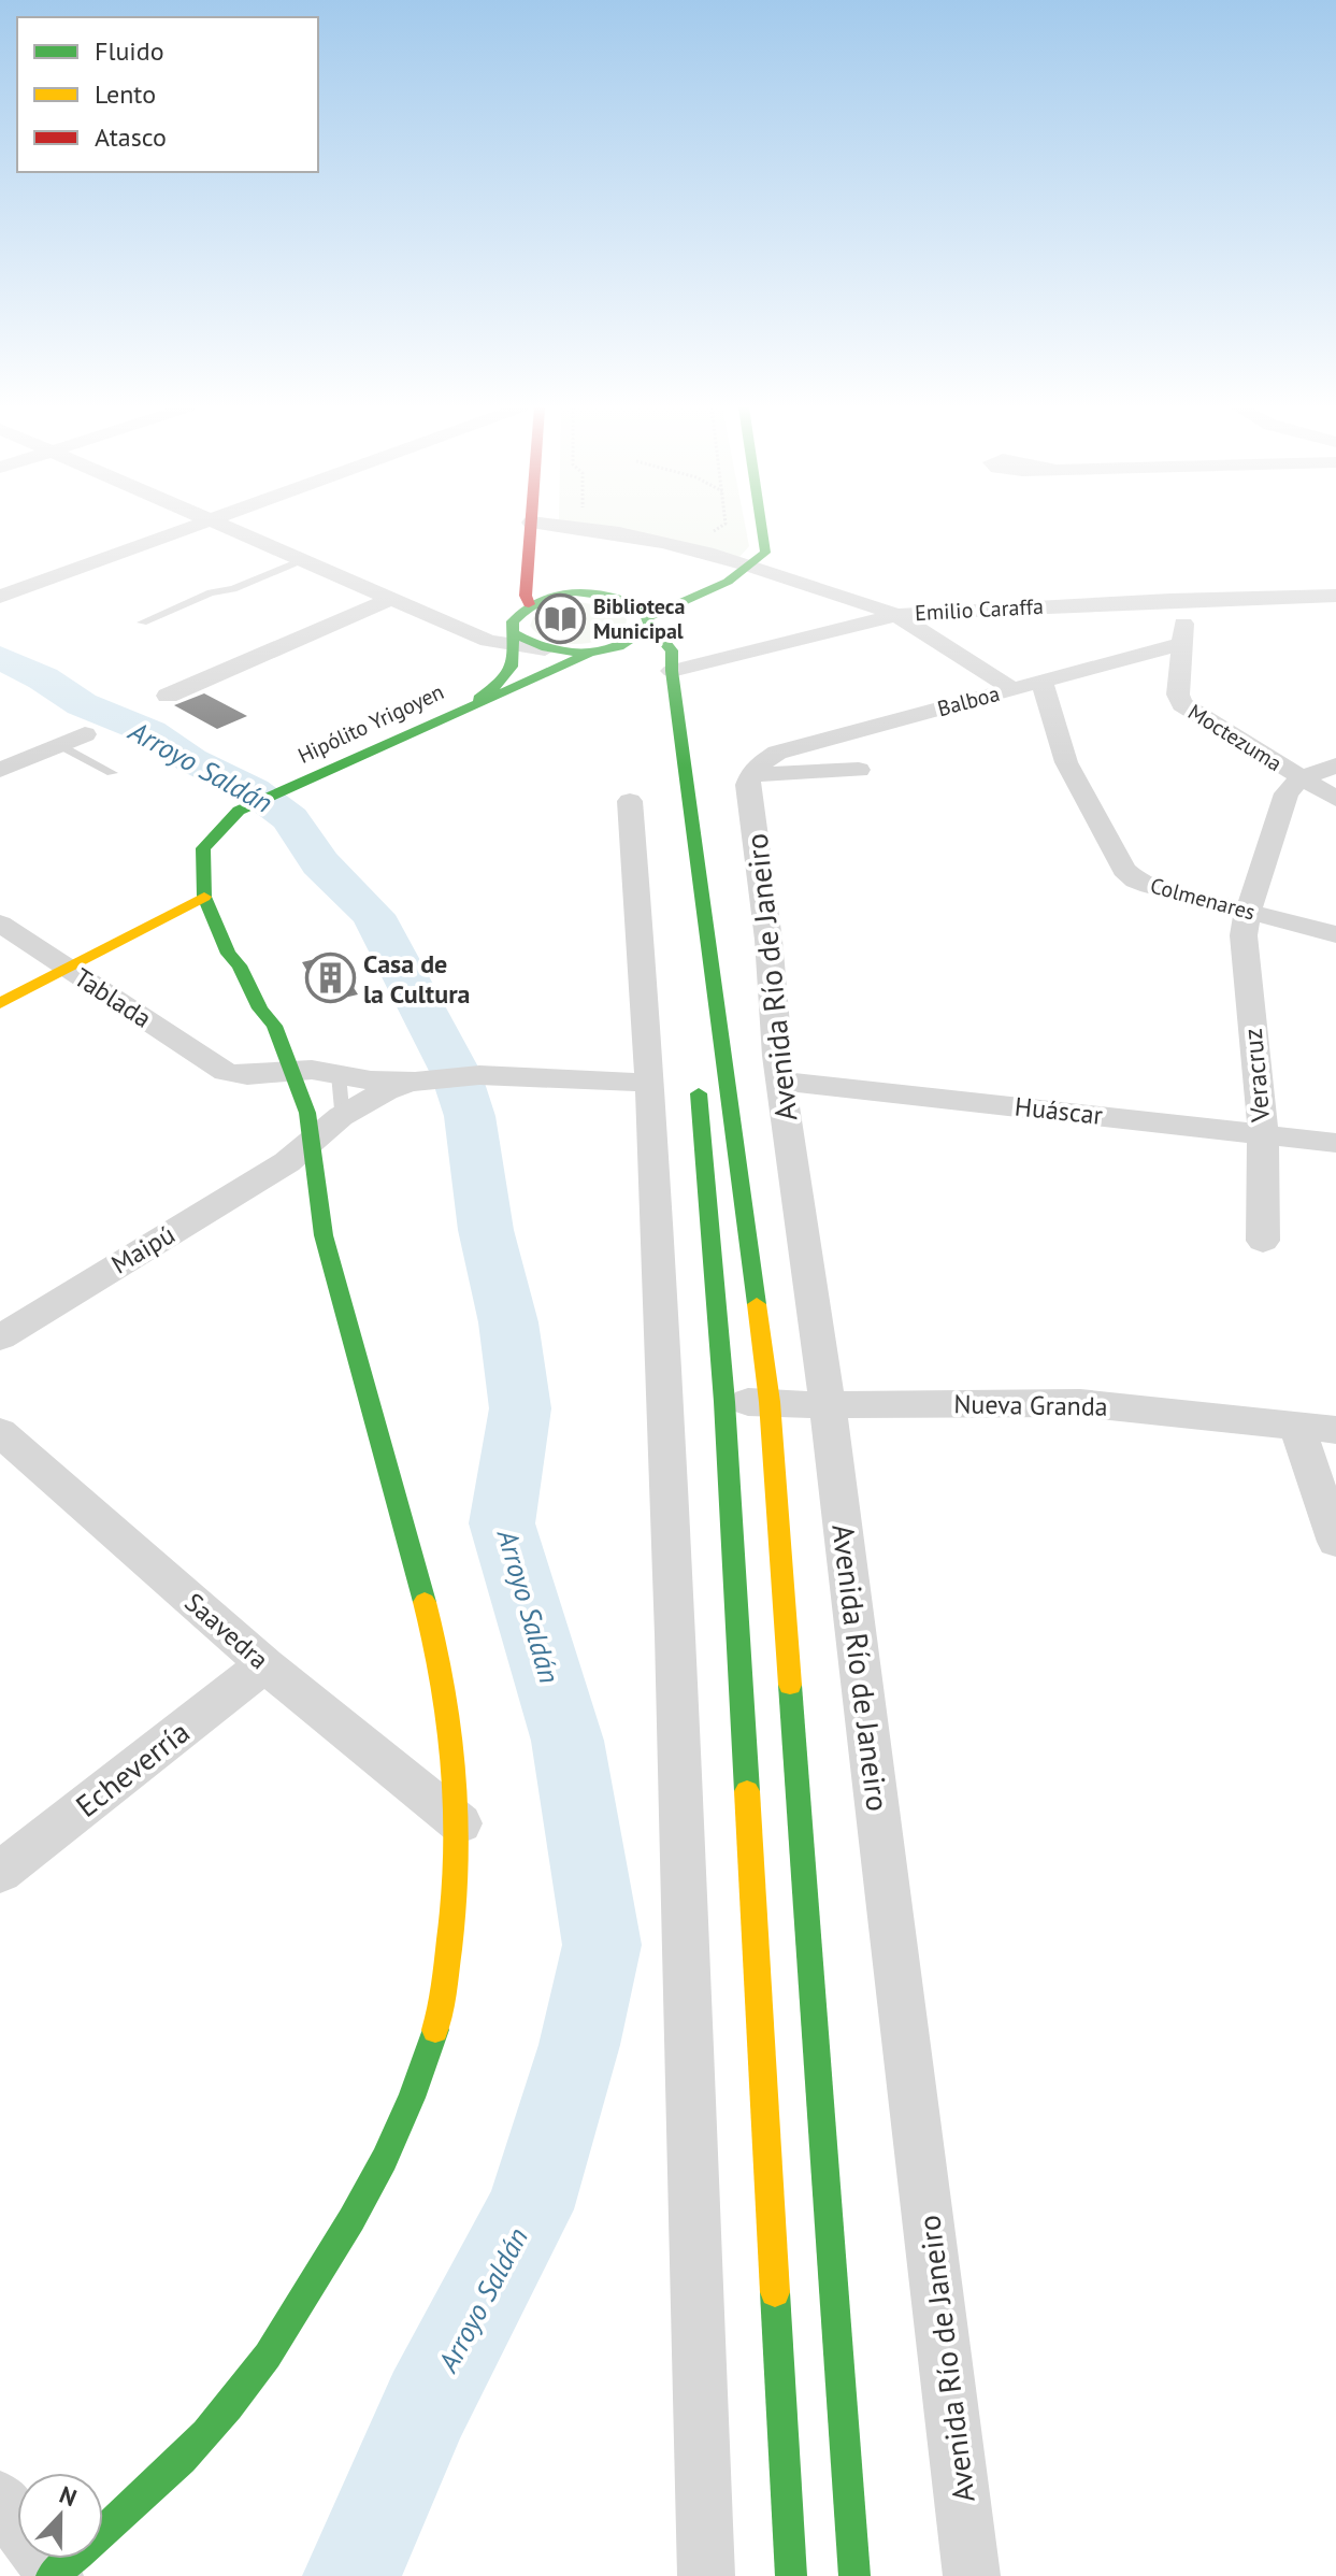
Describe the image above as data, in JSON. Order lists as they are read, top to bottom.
{
  "streets": {
    "main road": ["Hipólito Yrigoyen"],
    "street": [
      "Emilio Caraffa",
      "Balboa",
      "Moctezuma",
      "Colmenares",
      "Avenida Río de Janeiro",
      "Tablada",
      "Veracruz",
      "Huáscar",
      "Maipú",
      "Nueva Granda",
      "Saavedra",
      "Echeverría"
    ]
  },
  "crossings": [
    ["Emilio Caraffa", "Moctezuma"],
    ["Balboa", "Moctezuma"],
    ["Balboa", "Colmenares"],
    ["Balboa", "Avenida Río de Janeiro"],
    ["Moctezuma", "Veracruz"],
    ["Colmenares", "Veracruz"],
    ["Avenida Río de Janeiro", "Huáscar"],
    ["Avenida Río de Janeiro", "Nueva Granda"],
    ["Veracruz", "Huáscar"],
    ["Saavedra", "Echeverría"]
  ],
  "water": ["Arroyo Saldán"],
  "places": {
    "library": ["Biblioteca Municipal"],
    "building": ["Casa de la Cultura"]
  },
  "legend": ["Fluido", "Lento", "Atasco"],
  "north": "top"
}
